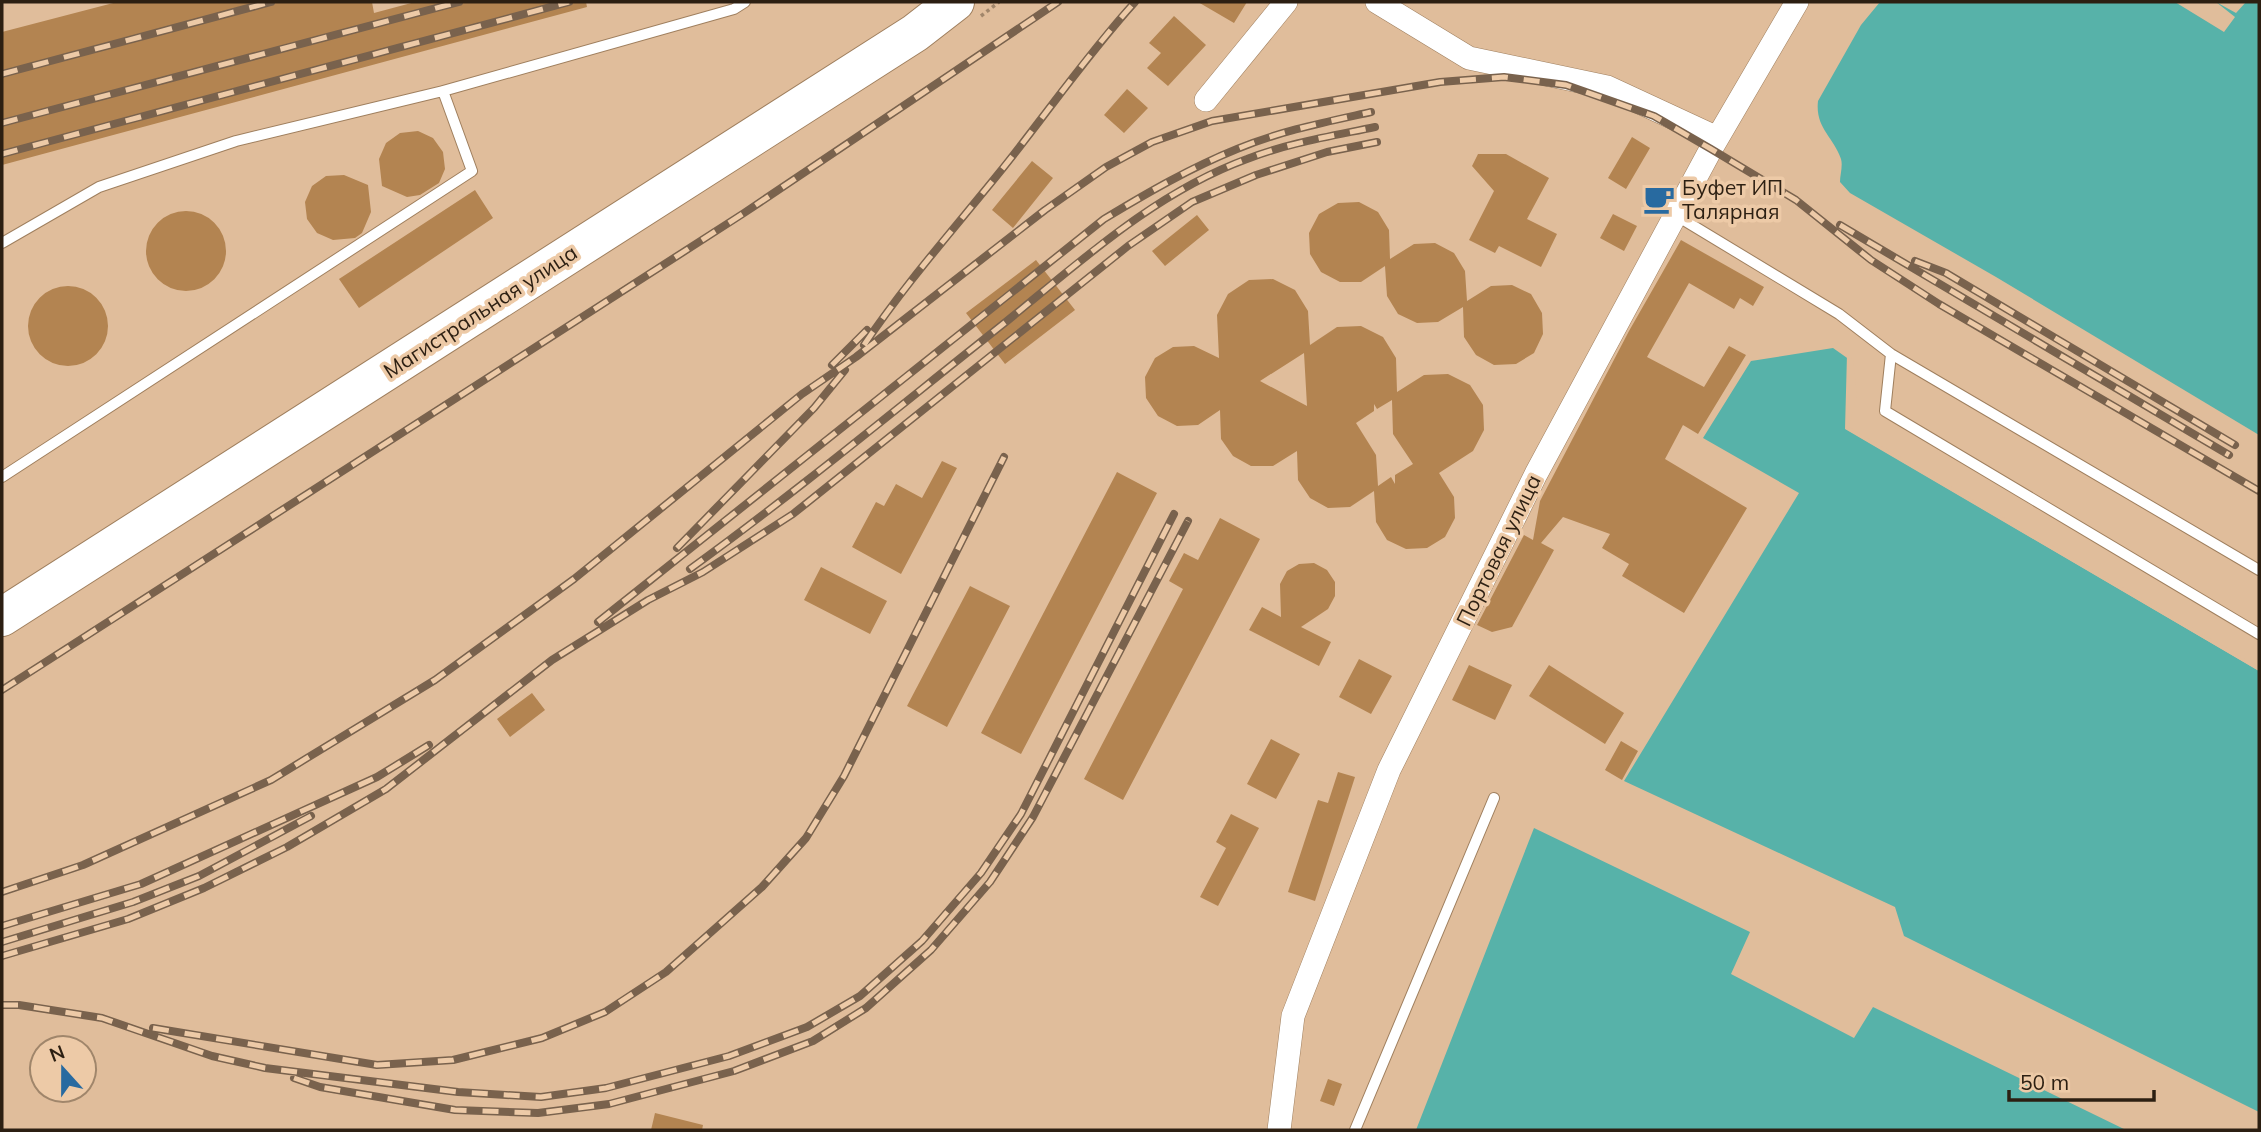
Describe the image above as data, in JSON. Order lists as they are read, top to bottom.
{
  "streets": {
    "highway": ["Магистральная улица"],
    "street": ["Портовая улица"]
  },
  "places": {
    "cafe": ["Буфет ИП Талярная"]
  },
  "scale_bar": "50 m",
  "north": "top"
}
